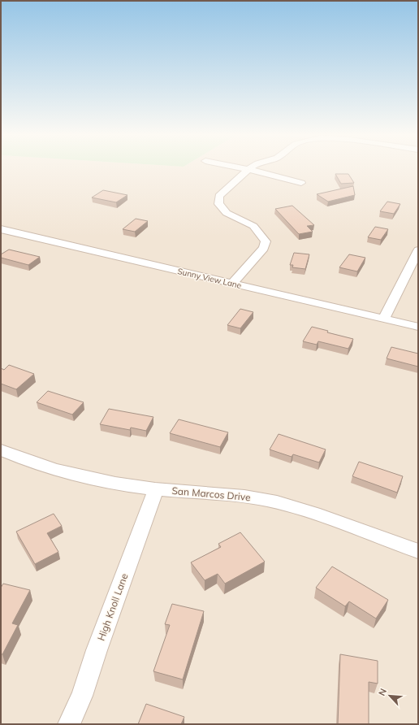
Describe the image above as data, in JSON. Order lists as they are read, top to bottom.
{
  "streets": {
    "street": ["Sunny View Lane", "San Marcos Drive", "High Knoll Lane"]
  },
  "crossings": [
    ["San Marcos Drive", "High Knoll Lane"]
  ],
  "north": "top left"
}
